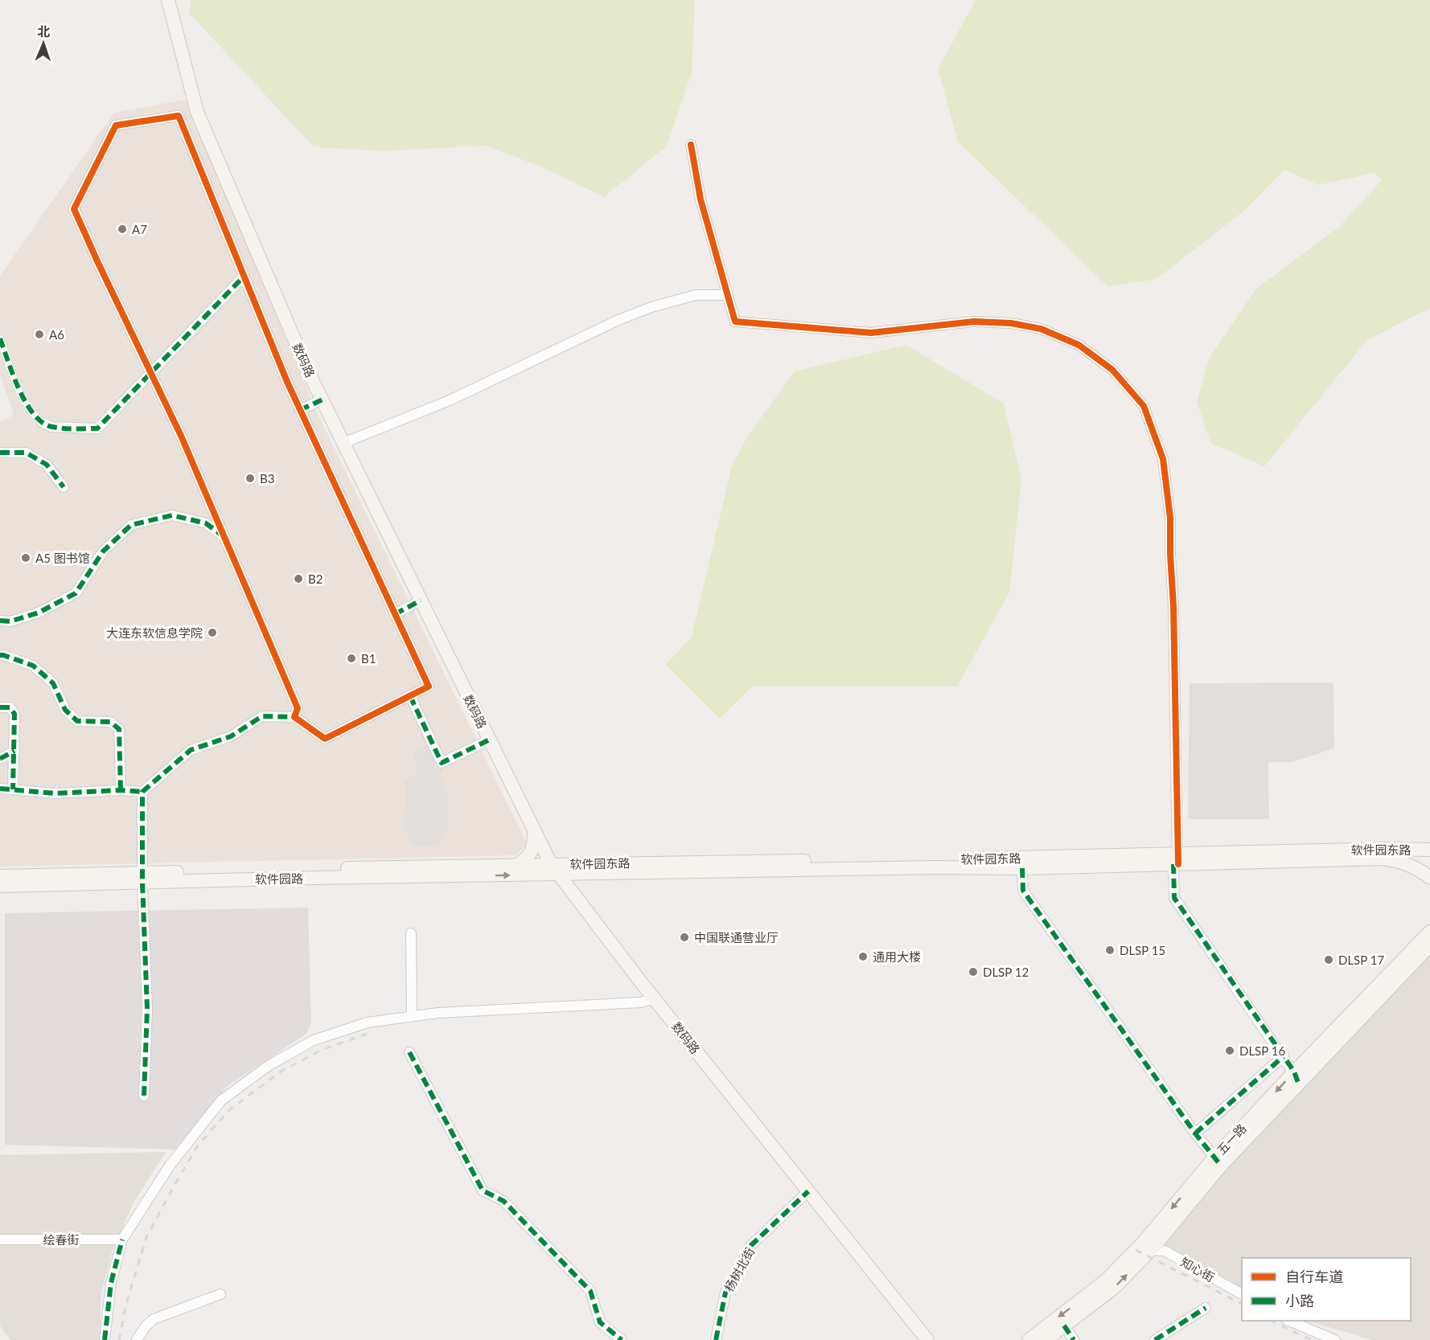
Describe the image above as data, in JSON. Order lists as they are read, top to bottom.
{
  "streets": {
    "main road": [
      "数码路",
      "软件园东路",
      "软件园路",
      "五一路"
    ],
    "street": ["绘春街", "杨树北街", "知心街"]
  },
  "crossings": [
    ["数码路", "软件园东路"],
    ["数码路", "软件园路"],
    ["数码路", "杨树北街"],
    ["软件园东路", "软件园路"],
    ["五一路", "知心街"]
  ],
  "places": [
    "A7",
    "A6",
    "B3",
    "A5 图书馆",
    "B2",
    "大连东软信息学院",
    "B1",
    "中国联通营业厅",
    "DLSP 15",
    "通用大楼",
    "DLSP 17",
    "DLSP 12",
    "DLSP 16"
  ],
  "legend": ["自行车道", "小路"],
  "north": "top"
}
